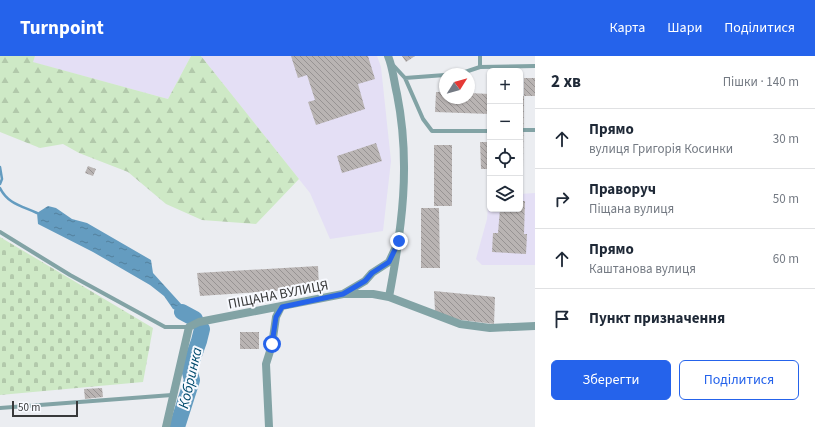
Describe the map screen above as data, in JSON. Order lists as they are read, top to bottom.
{
  "streets": {
    "street": ["ПІЩАНА ВУЛИЦЯ"]
  },
  "water": ["Кобринка"],
  "scale_bar": "50 m",
  "north": "top right",
  "page": {
    "header": "Turnpoint",
    "nav": ["Карта", "Шари", "Поділитися"],
    "heading": ["2 хв", "Пішки · 140 m"],
    "map_buttons": ["+", "−"],
    "list": [
      ["Прямо", "вулиця Григорія Косинки", "30 m"],
      ["Праворуч", "Піщана вулиця", "50 m"],
      ["Прямо", "Каштанова вулиця", "60 m"],
      "Пункт призначення"
    ],
    "buttons": ["Зберегти", "Поділитися"],
    "scale": "50 m"
  }
}
